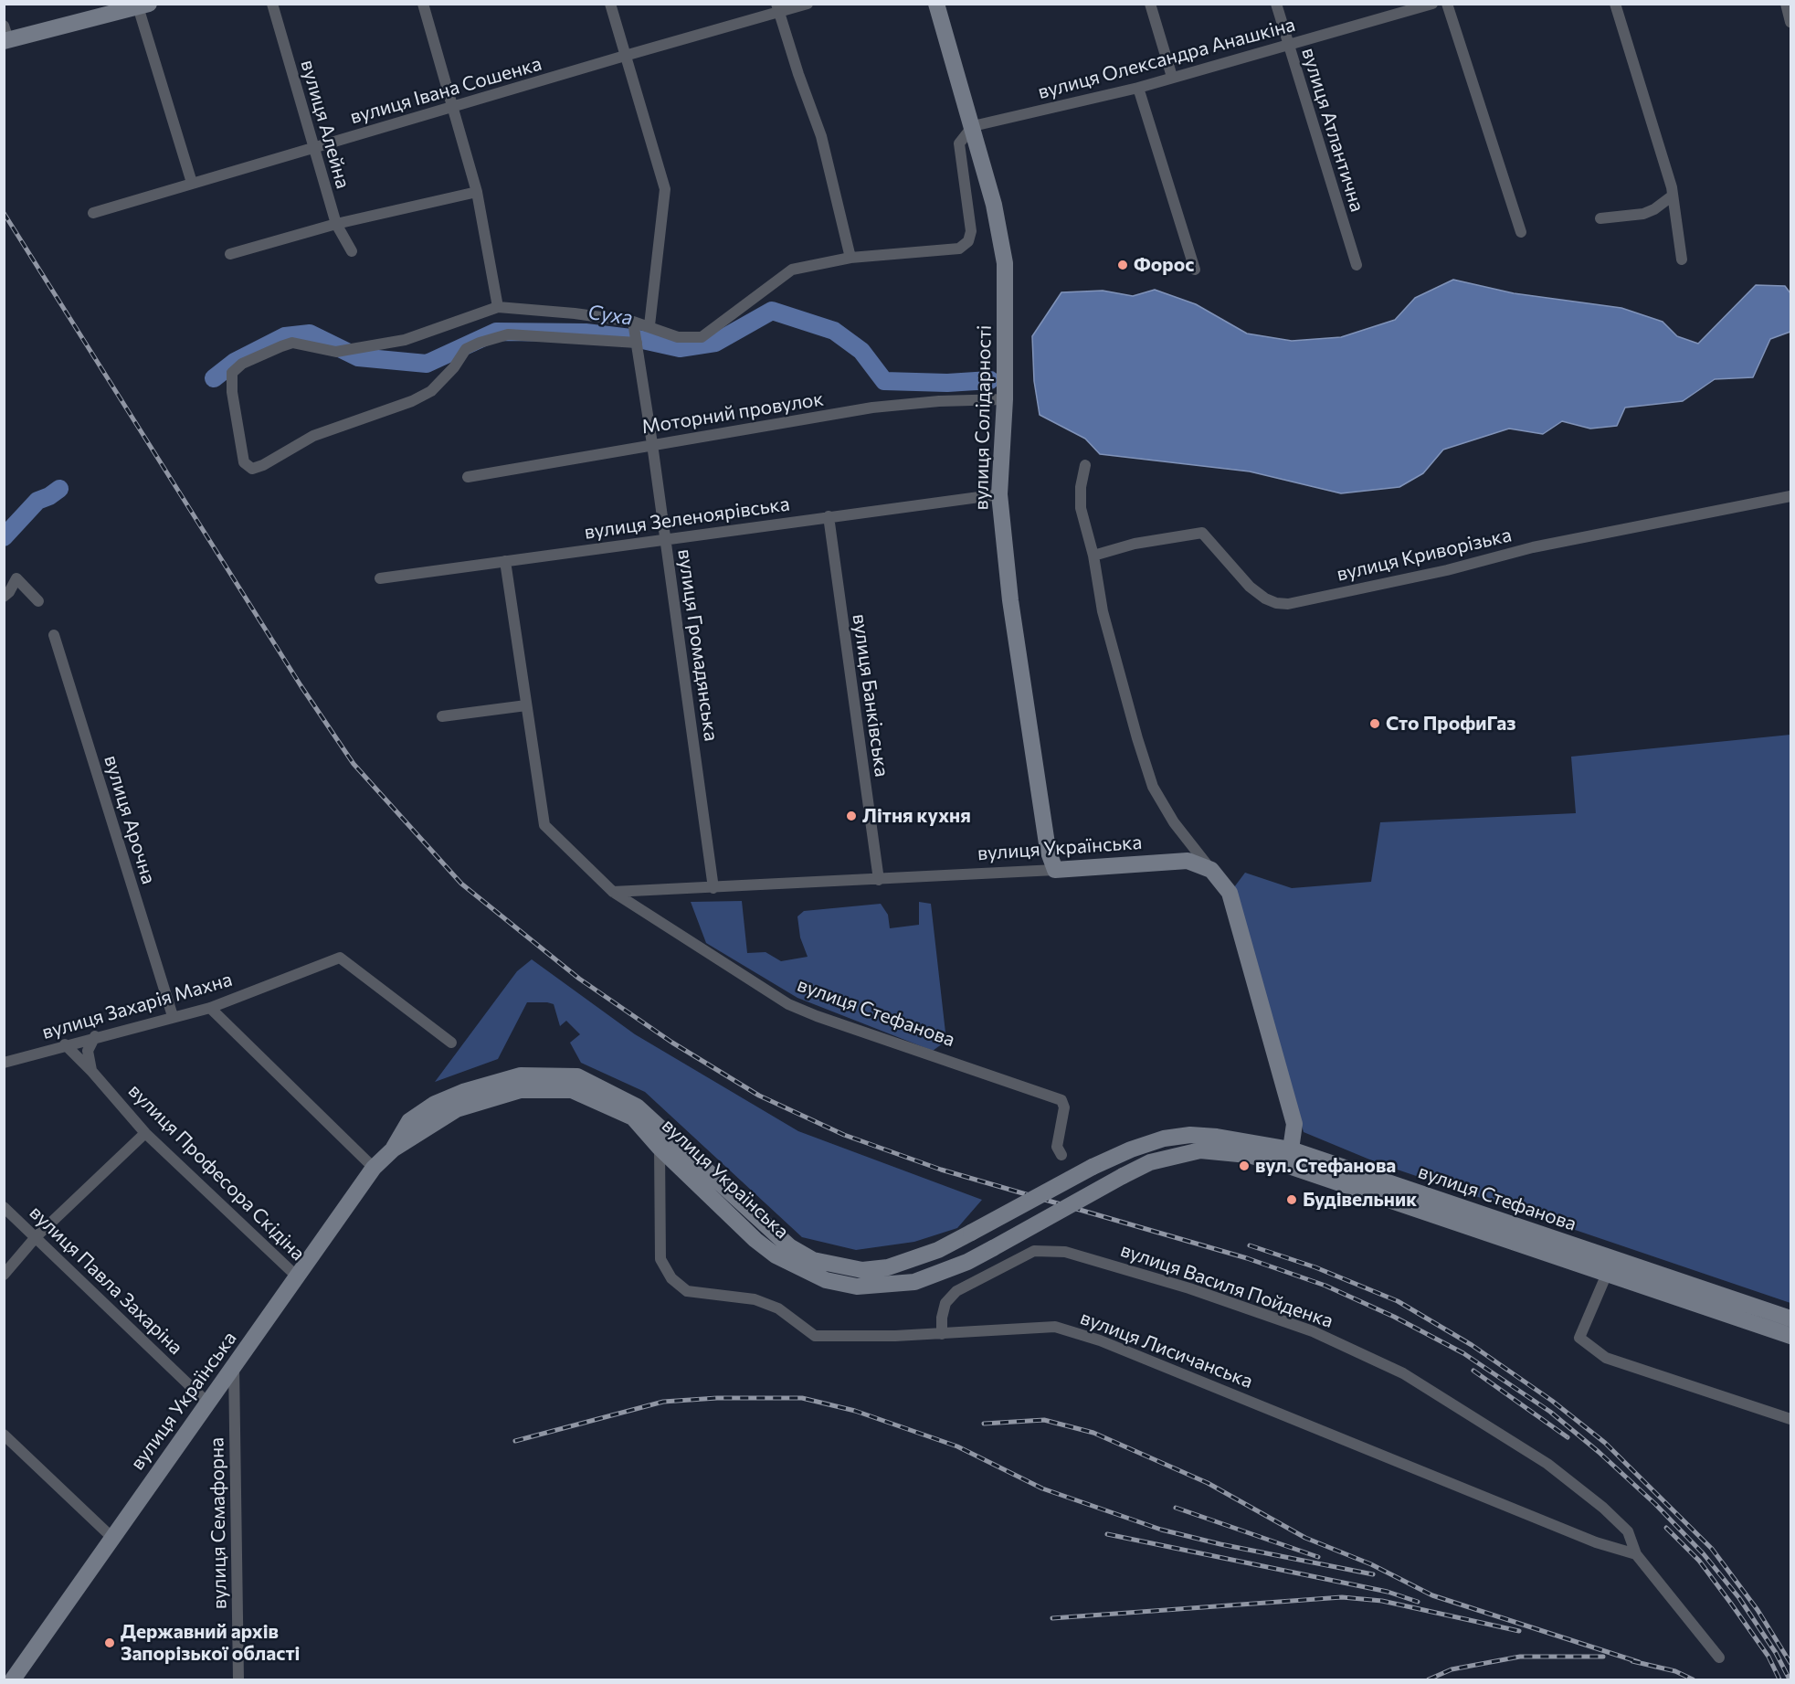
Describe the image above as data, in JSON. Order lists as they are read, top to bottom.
{
  "streets": {
    "main road": ["вулиця Солідарності", "вулиця Українська", "вулиця Стефанова"],
    "street": [
      "вулиця Олександра Анашкіна",
      "вулиця Івана Сошенка",
      "вулиця Алейна",
      "вулиця Атлантична",
      "Моторний провулок",
      "вулиця Зеленоярівська",
      "вулиця Криворізька",
      "вулиця Громадянська",
      "вулиця Банківська",
      "вулиця Арочна",
      "вулиця Захарія Махна",
      "вулиця Професора Скідіна",
      "вулиця Павла Захаріна",
      "вулиця Василя Пойденка",
      "вулиця Лисичанська",
      "вулиця Семафорна"
    ]
  },
  "crossings": [
    ["вулиця Олександра Анашкіна", "вулиця Атлантична"],
    ["вулиця Олександра Анашкіна", "вулиця Солідарності"],
    ["вулиця Івана Сошенка", "вулиця Алейна"],
    ["Моторний провулок", "вулиця Солідарності"],
    ["Моторний провулок", "вулиця Громадянська"],
    ["вулиця Солідарності", "вулиця Зеленоярівська"],
    ["вулиця Солідарності", "вулиця Українська"],
    ["вулиця Зеленоярівська", "вулиця Громадянська"],
    ["вулиця Зеленоярівська", "вулиця Банківська"],
    ["вулиця Громадянська", "вулиця Українська"],
    ["вулиця Банківська", "вулиця Українська"],
    ["вулиця Арочна", "вулиця Захарія Махна"],
    ["вулиця Українська", "вулиця Стефанова"],
    ["вулиця Українська", "вулиця Професора Скідіна"],
    ["вулиця Українська", "вулиця Павла Захаріна"],
    ["вулиця Українська", "вулиця Лисичанська"],
    ["вулиця Українська", "вулиця Семафорна"],
    ["вулиця Захарія Махна", "вулиця Професора Скідіна"],
    ["вулиця Василя Пойденка", "вулиця Лисичанська"]
  ],
  "water": ["Суха"],
  "places": [
    "Форос",
    "Сто ПрофиГаз",
    "Літня кухня",
    "вул. Стефанова",
    "Будівельник",
    "Державний архів Запорізької області"
  ]
}
